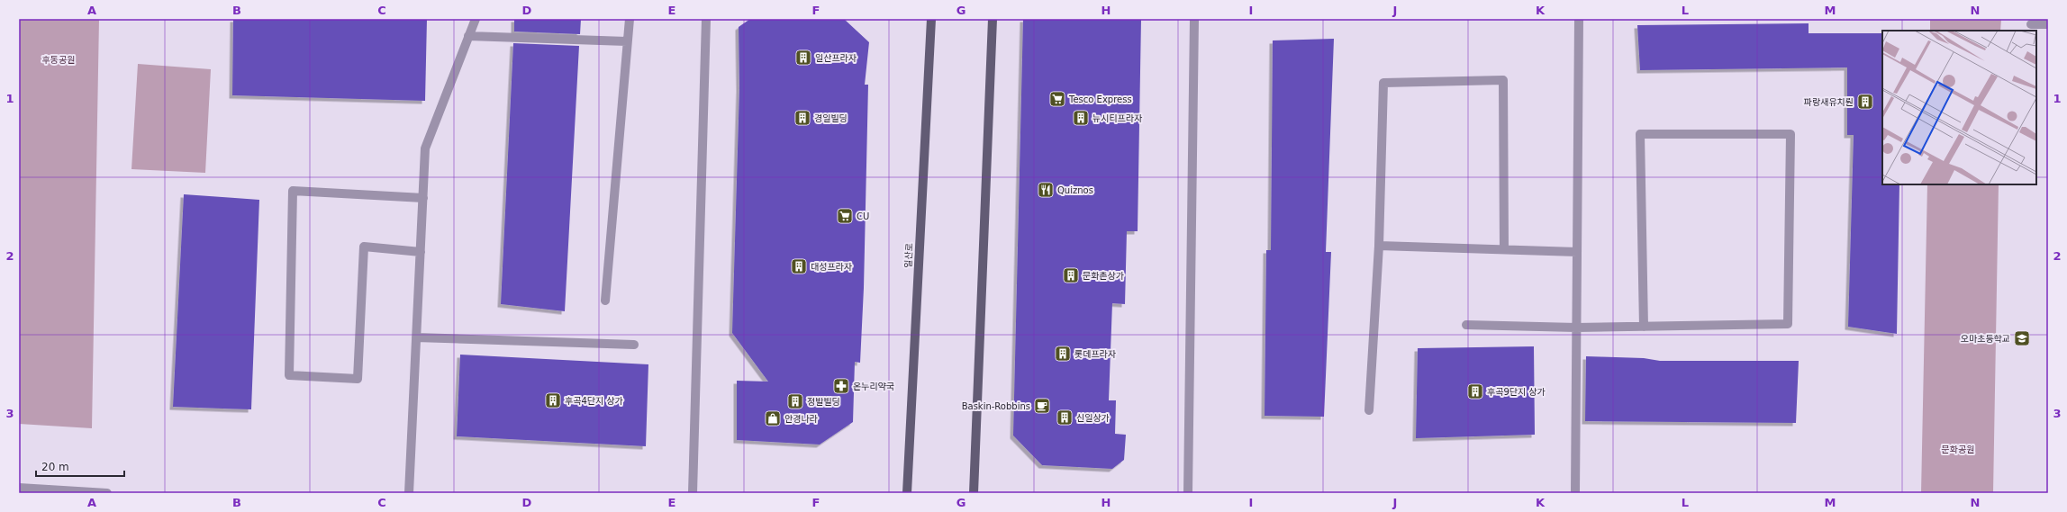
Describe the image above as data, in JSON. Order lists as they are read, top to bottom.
{
  "streets": {
    "main road": ["일산로"]
  },
  "parks": ["후동공원", "문화공원"],
  "places": {
    "building": [
      "일산프라자",
      "파랑새유치뤈",
      "경일빌딩",
      "뉴시티프라자",
      "대성프라자",
      "문화촌상가",
      "롯데프라자",
      "후곡9단지 상가",
      "후곡4단지 상가",
      "정발빌딩",
      "신일상가"
    ],
    "supermarket": ["Tesco Express", "CU"],
    "restaurant": ["Quiznos"],
    "school or university": ["오마초등학교"],
    "pharmacy": ["온누리약국"],
    "cafe": ["Baskin-Robbins"],
    "shop": ["안경나라"]
  },
  "scale_bar": "20 m",
  "grid": {
    "columns": [
      "A",
      "B",
      "C",
      "D",
      "E",
      "F",
      "G",
      "H",
      "I",
      "J",
      "K",
      "L",
      "M",
      "N"
    ],
    "rows": ["1", "2", "3"]
  }
}
